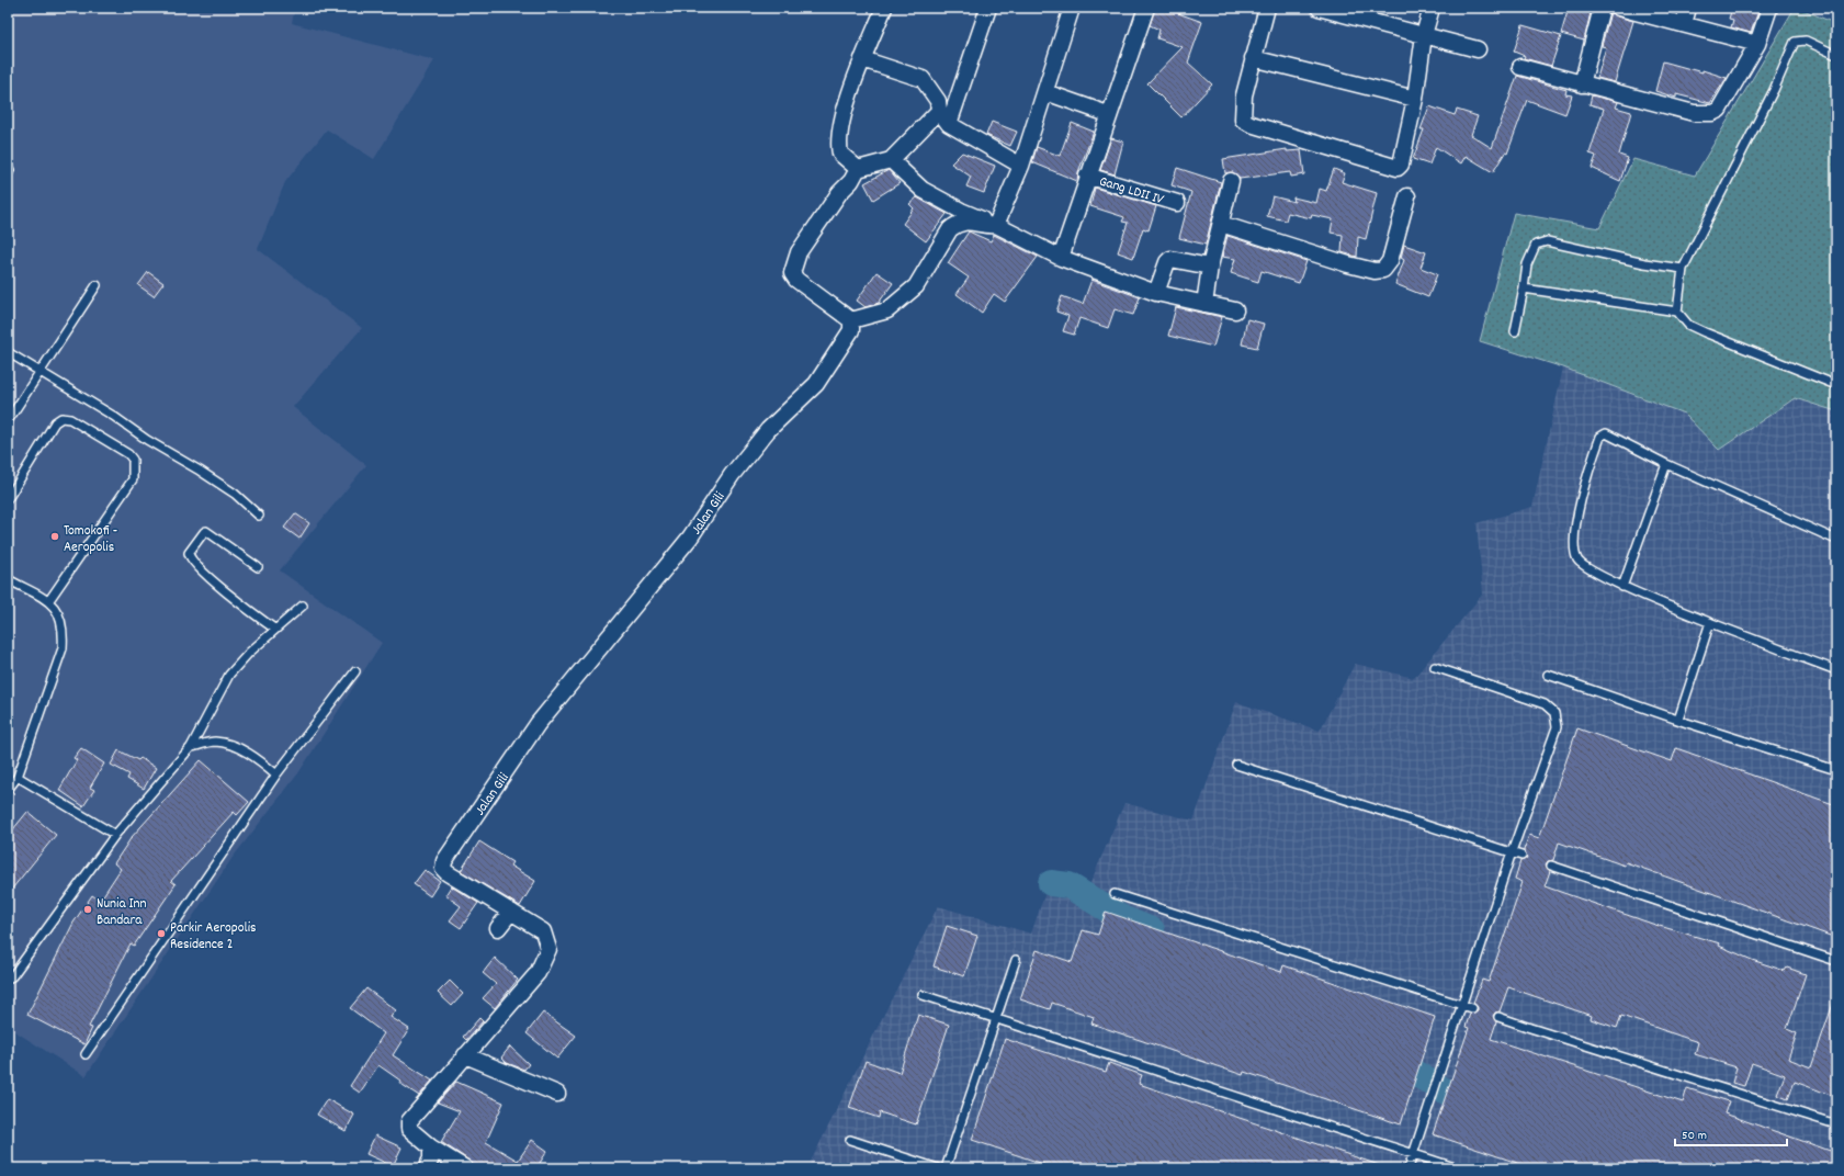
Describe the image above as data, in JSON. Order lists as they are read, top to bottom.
{
  "streets": {
    "street": ["Gang LDII IV", "Jalan Gili"]
  },
  "places": ["Tomokofi - Aeropolis", "Nunia Inn Bandara", "Parkir Aeropolis Residence 2"],
  "scale_bar": "50 m"
}
